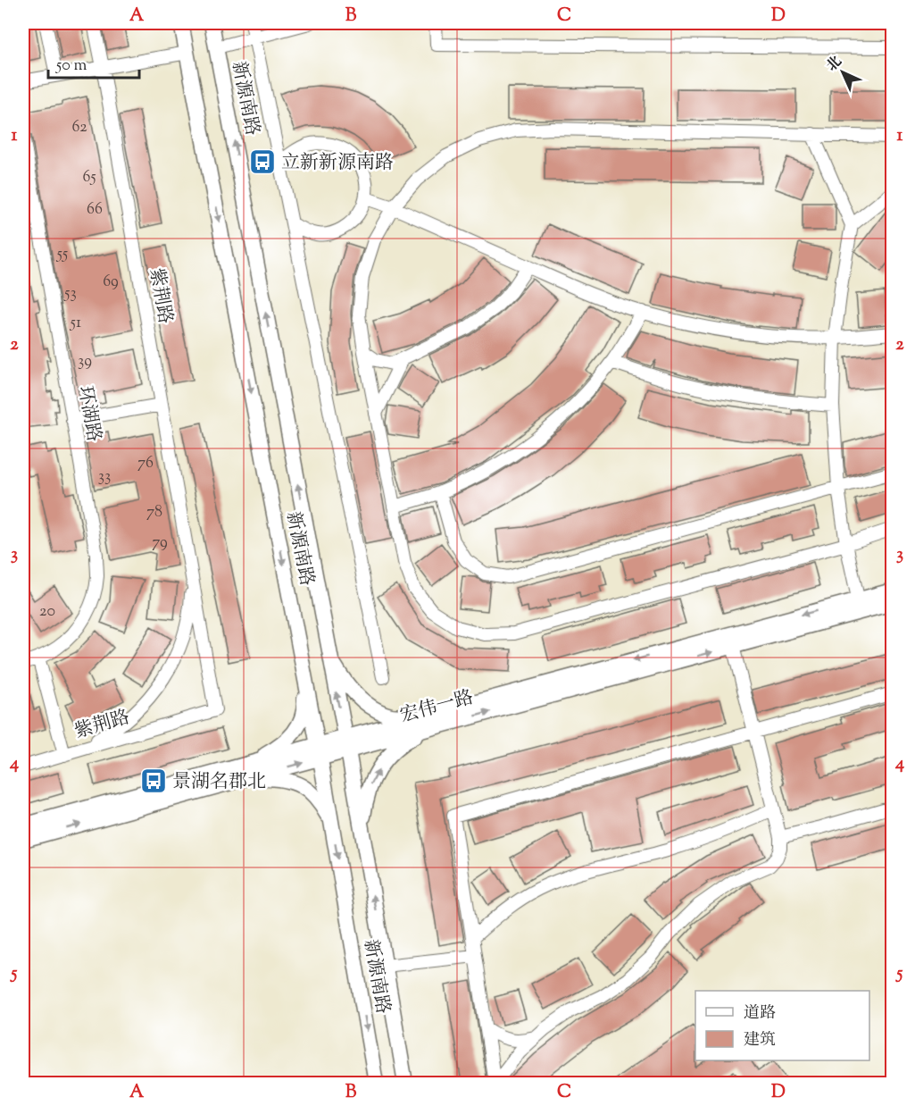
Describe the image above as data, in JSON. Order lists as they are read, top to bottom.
{
  "streets": {
    "main road": ["新源南路", "宏伟一路"],
    "street": ["紫荆路", "环湖路"]
  },
  "crossings": [
    ["新源南路", "宏伟一路"]
  ],
  "places": {
    "bus stop": ["立新新源南路", "景湖名郡北"]
  },
  "house_numbers": [
    "62",
    "65",
    "66",
    "55",
    "69",
    "53",
    "51",
    "39",
    "76",
    "33",
    "78",
    "79",
    "20"
  ],
  "legend": ["道路", "建筑"],
  "scale_bar": "50 m",
  "north": "top left",
  "grid": {
    "columns": [
      "A",
      "B",
      "C",
      "D"
    ],
    "rows": [
      "1",
      "2",
      "3",
      "4",
      "5"
    ]
  }
}
